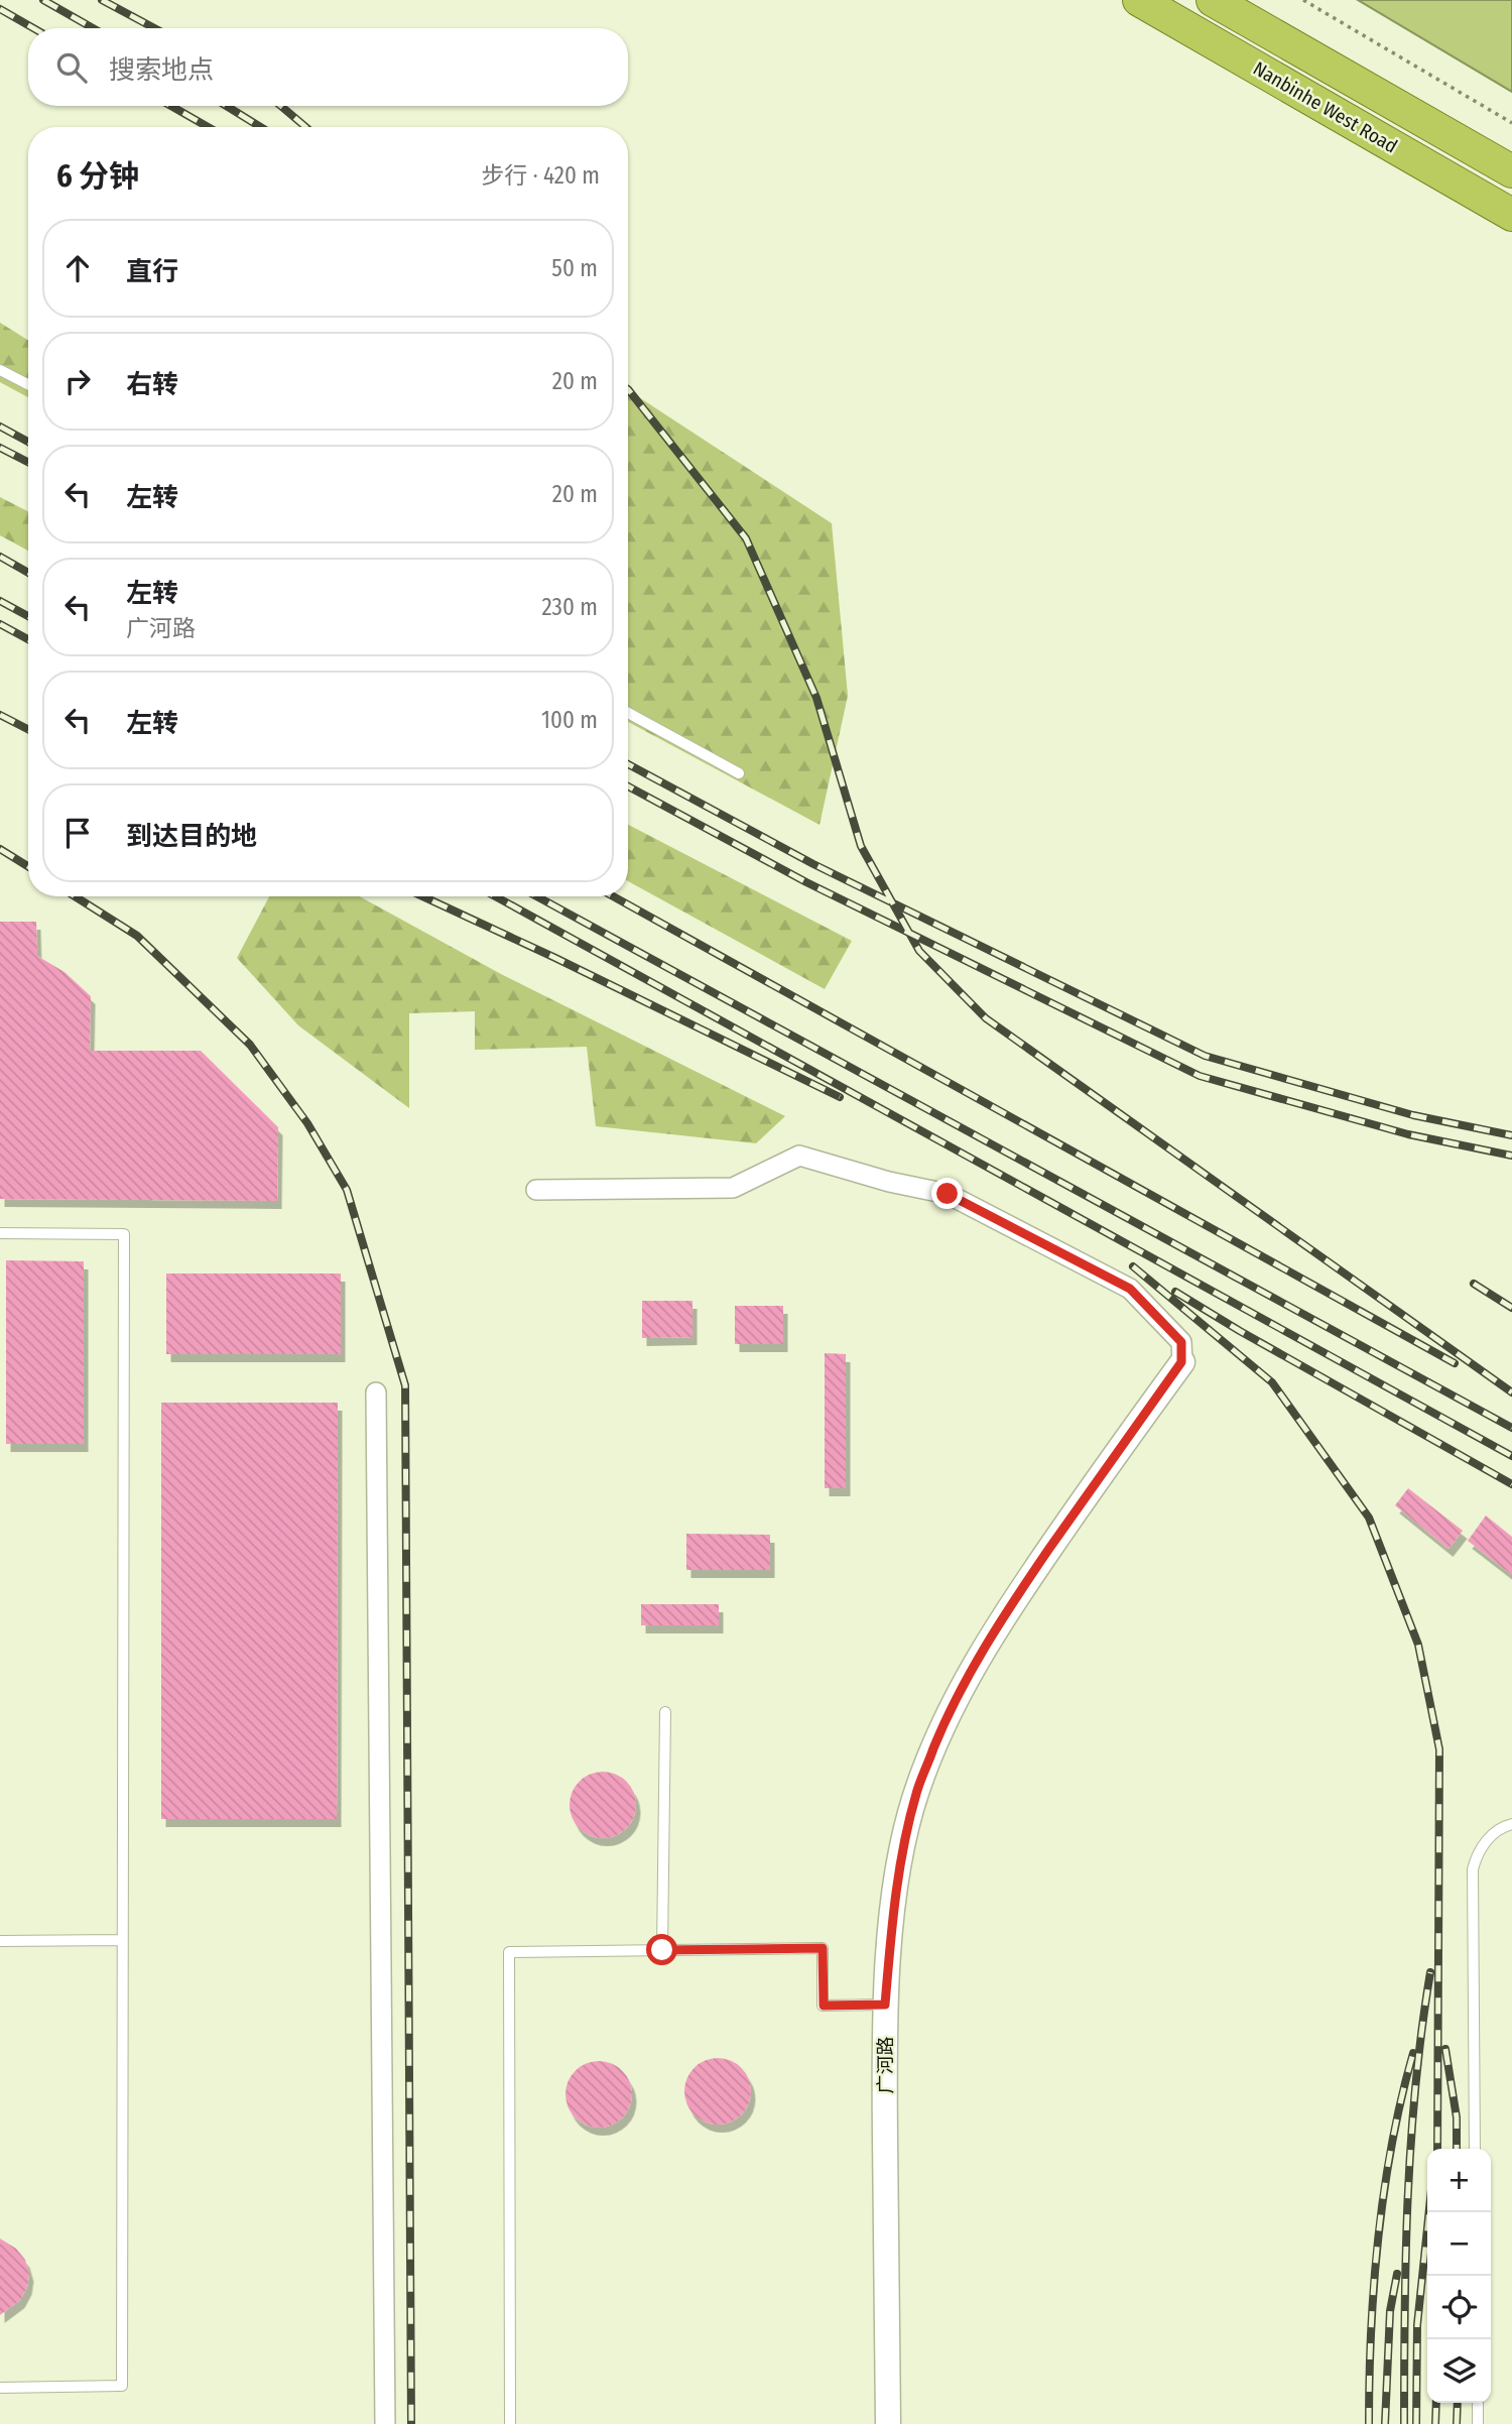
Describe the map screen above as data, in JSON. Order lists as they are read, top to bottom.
{
  "streets": {
    "highway": ["Nanbinhe West Road"],
    "street": ["广河路"]
  },
  "page": {
    "search": "搜索地点",
    "heading": ["6 分钟", "步行 · 420 m"],
    "list": [
      ["直行", "50 m"],
      ["右转", "20 m"],
      ["左转", "20 m"],
      ["左转", "广河路", "230 m"],
      ["左转", "100 m"],
      "到达目的地"
    ],
    "map_buttons": ["+", "−"]
  }
}
